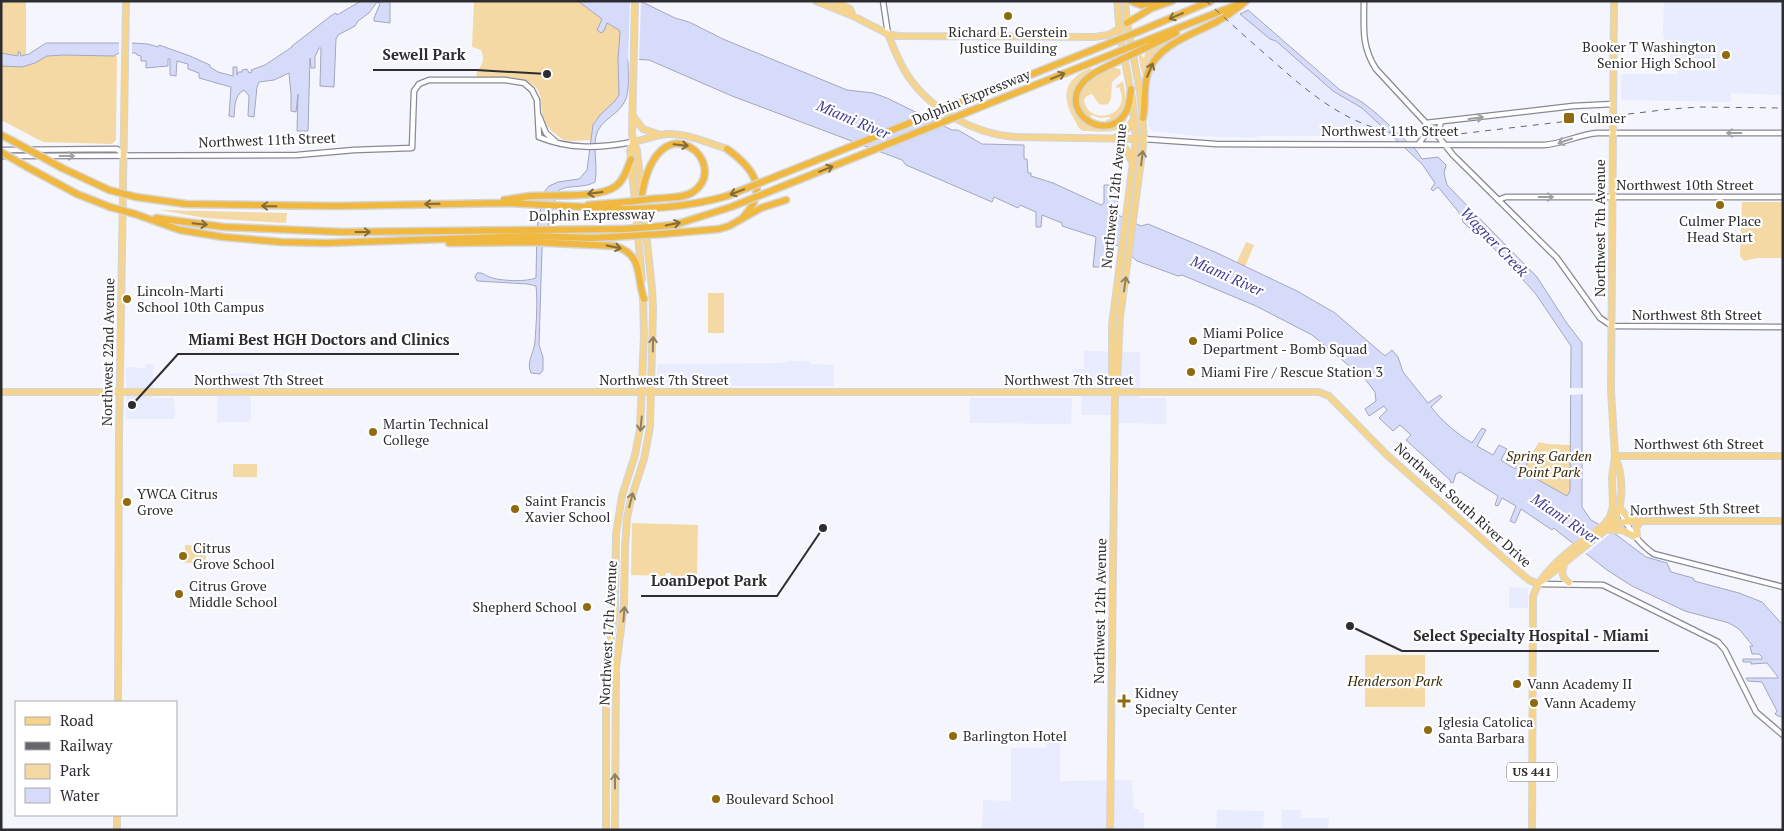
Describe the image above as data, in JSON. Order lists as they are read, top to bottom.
{
  "streets": {
    "highway": ["Dolphin Expressway"],
    "main road": [
      "Northwest 11th Street",
      "Northwest 12th Avenue",
      "Northwest 7th Avenue",
      "Northwest 22nd Avenue",
      "Northwest 7th Street",
      "Northwest 6th Street",
      "Northwest South River Drive",
      "Northwest 5th Street",
      "Northwest 17th Avenue",
      "US 441"
    ],
    "street": ["Northwest 10th Street", "Northwest 8th Street"]
  },
  "crossings": [
    ["Dolphin Expressway", "Northwest 11th Street"],
    ["Northwest 11th Street", "Northwest 12th Avenue"],
    ["Northwest 11th Street", "Northwest 7th Avenue"],
    ["Northwest 11th Street", "Northwest 22nd Avenue"],
    ["Northwest 10th Street", "Northwest 7th Avenue"],
    ["Northwest 12th Avenue", "Northwest 7th Street"],
    ["Northwest 7th Avenue", "Northwest 8th Street"],
    ["Northwest 7th Avenue", "Northwest 6th Street"],
    ["Northwest 7th Avenue", "Northwest South River Drive"],
    ["Northwest 7th Avenue", "Northwest 5th Street"],
    ["Northwest 7th Avenue", "US 441"],
    ["Northwest 22nd Avenue", "Northwest 7th Street"],
    ["Northwest 7th Street", "Northwest South River Drive"],
    ["Northwest 7th Street", "Northwest 17th Avenue"],
    ["Northwest South River Drive", "US 441"]
  ],
  "one_way": ["Northwest 10th Street"],
  "water": ["Miami River", "Wagner Creek"],
  "parks": ["Spring Garden Point Park", "Henderson Park"],
  "places": {
    "other": [
      "Richard E. Gerstein Justice Building",
      "Booker T Washington Senior High School",
      "Sewell Park",
      "Culmer Place Head Start",
      "Lincoln-Marti School 10th Campus",
      "Miami Police Department - Bomb Squad",
      "Miami Fire / Rescue Station 3",
      "Miami Best HGH Doctors and Clinics",
      "Martin Technical College",
      "YWCA Citrus Grove",
      "Saint Francis Xavier School",
      "LoanDepot Park",
      "Citrus Grove School",
      "Citrus Grove Middle School",
      "Shepherd School",
      "Select Specialty Hospital - Miami",
      "Vann Academy II",
      "Vann Academy",
      "Iglesia Catolica Santa Barbara",
      "Barlington Hotel",
      "Boulevard School"
    ],
    "transit": ["Culmer"],
    "health": ["Kidney Specialty Center"]
  },
  "legend": [
    "Road",
    "Railway",
    "Park",
    "Water"
  ]
}
